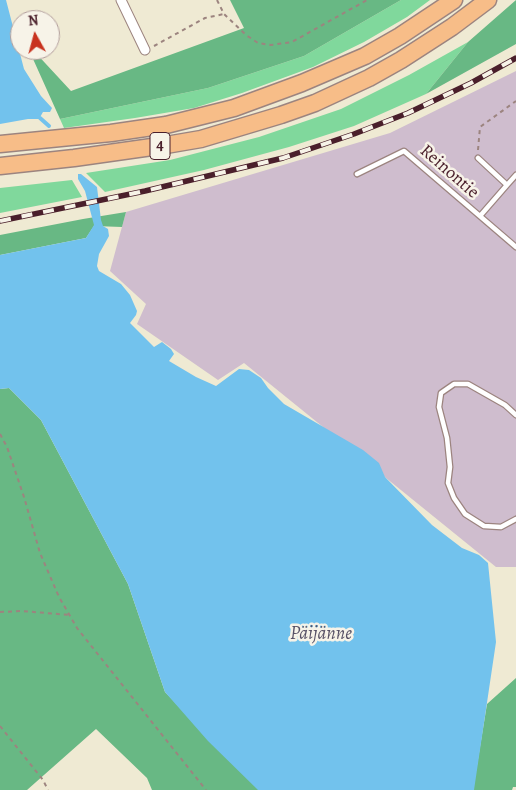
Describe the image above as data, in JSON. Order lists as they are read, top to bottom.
{
  "streets": {
    "highway": ["4"],
    "lane": ["Reinontie"]
  },
  "water": ["Päijänne"],
  "north": "top"
}
